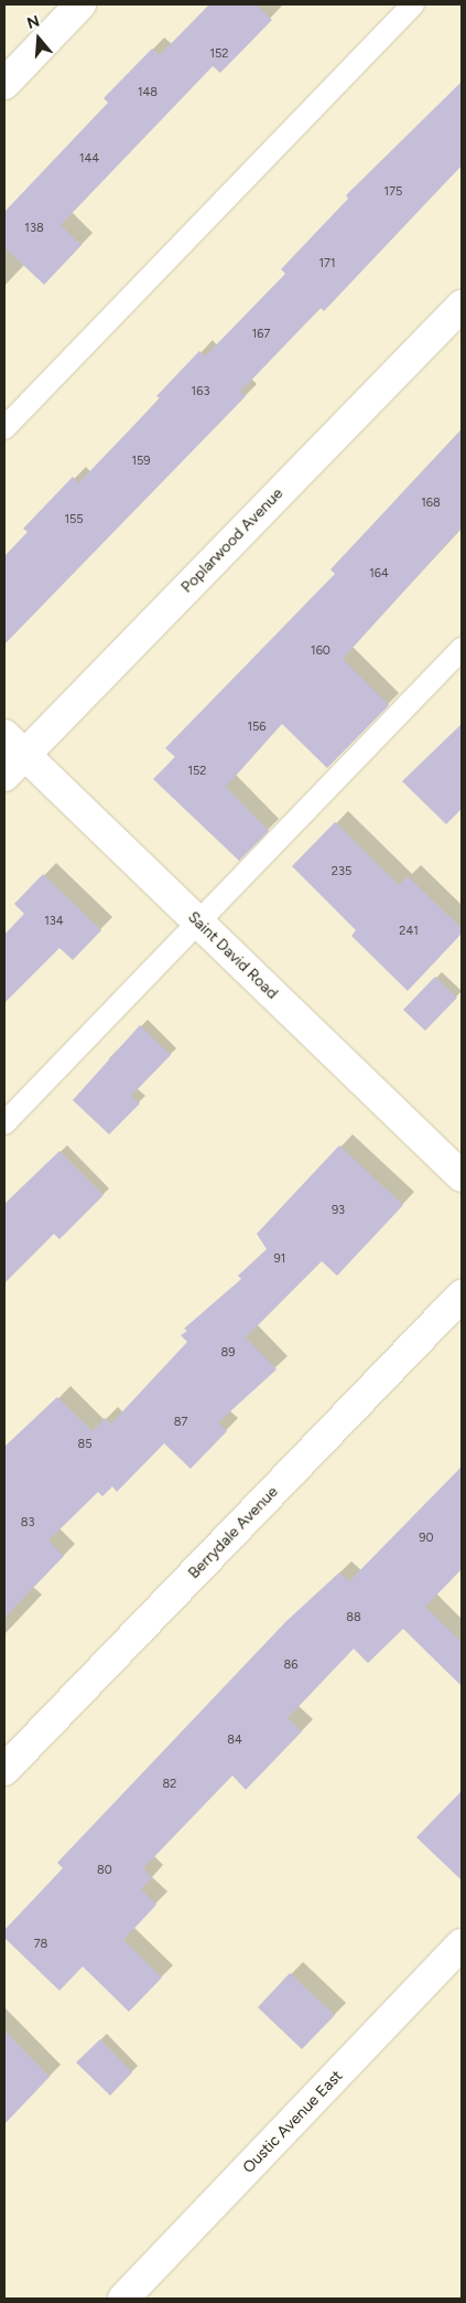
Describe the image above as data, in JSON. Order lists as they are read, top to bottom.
{
  "streets": {
    "street": [
      "Poplarwood Avenue",
      "Saint David Road",
      "Berrydale Avenue",
      "Oustic Avenue East"
    ]
  },
  "crossings": [
    ["Poplarwood Avenue", "Saint David Road"]
  ],
  "house_numbers": [
    "152",
    "148",
    "144",
    "175",
    "138",
    "171",
    "167",
    "163",
    "159",
    "168",
    "155",
    "164",
    "160",
    "156",
    "152",
    "235",
    "134",
    "241",
    "93",
    "91",
    "89",
    "87",
    "85",
    "83",
    "90",
    "88",
    "86",
    "84",
    "82",
    "80",
    "78"
  ],
  "north": "top"
}
